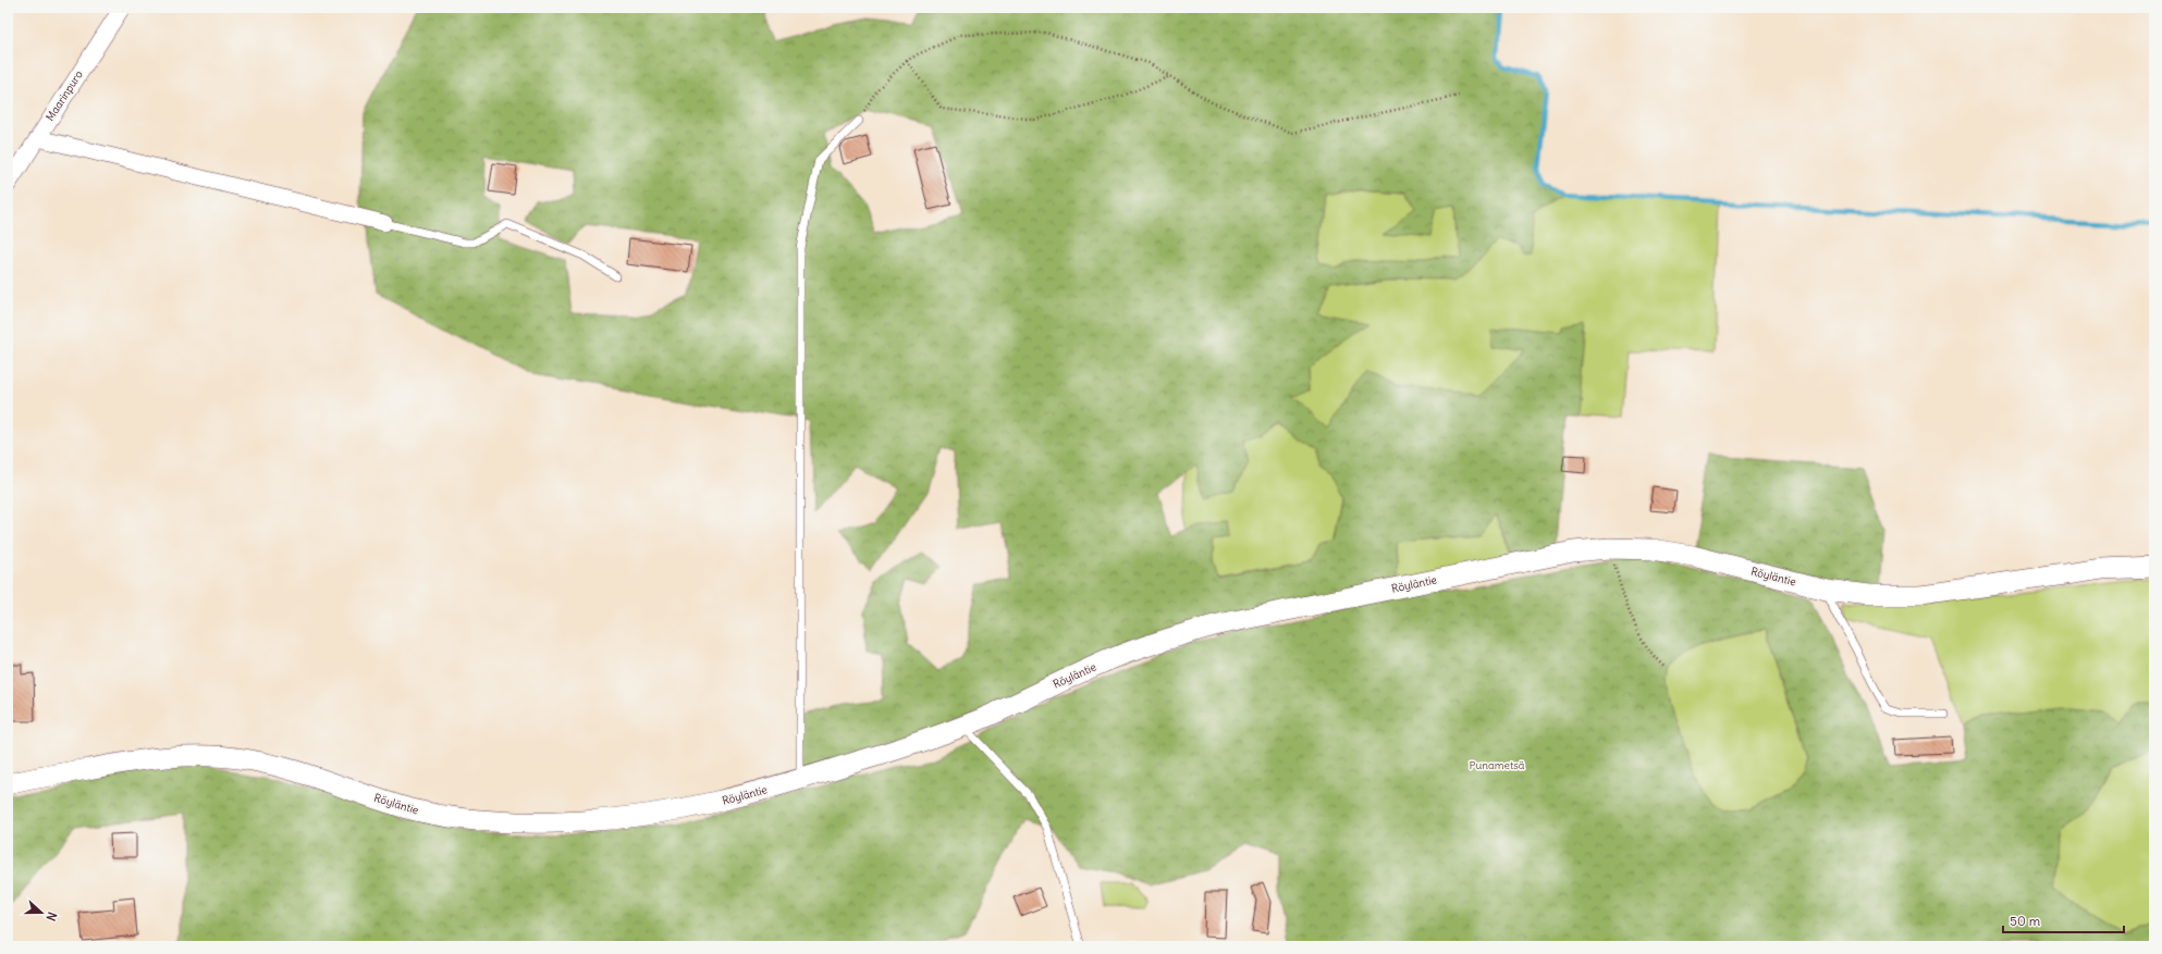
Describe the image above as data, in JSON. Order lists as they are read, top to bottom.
{
  "streets": {
    "street": ["Maarinpuro", "Röyläntie"]
  },
  "parks": ["Punametsä"],
  "scale_bar": "50 m",
  "north": "right"
}
